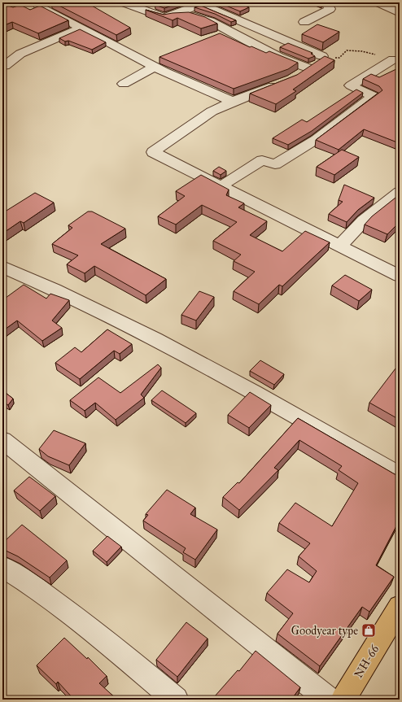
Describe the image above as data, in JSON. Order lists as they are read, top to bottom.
{
  "streets": {
    "main road": ["NH-66"]
  },
  "places": {
    "shop": ["Goodyear type"]
  }
}
